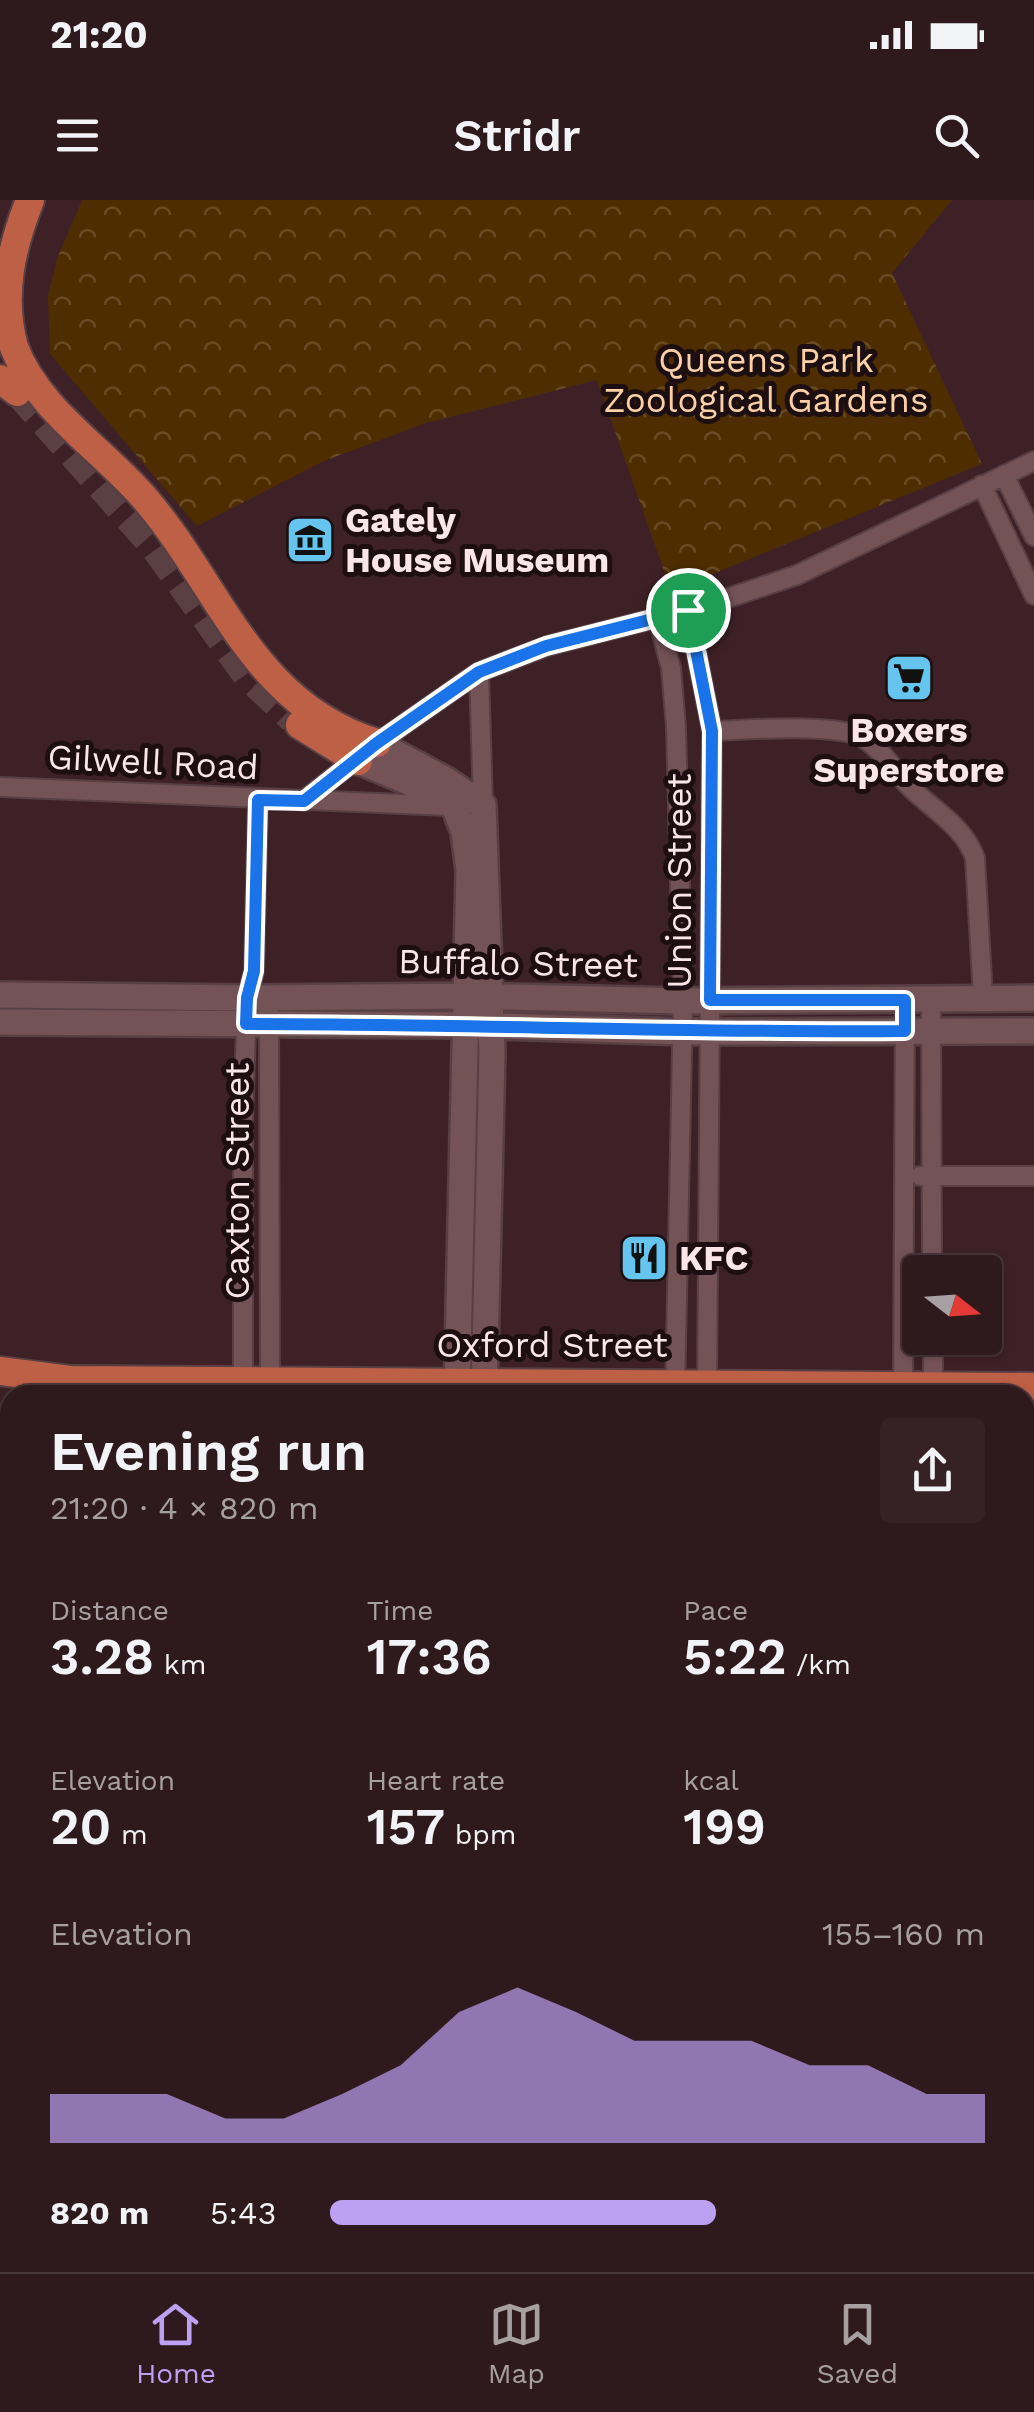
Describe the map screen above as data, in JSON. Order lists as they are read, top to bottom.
{
  "streets": {
    "main road": ["Buffalo Street", "Oxford Street"],
    "street": ["Gilwell Road", "Union Street", "Caxton Street"]
  },
  "crossings": [
    ["Gilwell Road", "Caxton Street"],
    ["Union Street", "Buffalo Street"],
    ["Buffalo Street", "Caxton Street"]
  ],
  "parks": ["Queens Park Zoological Gardens"],
  "places": {
    "museum": ["Gately House Museum"],
    "supermarket": ["Boxers Superstore"],
    "restaurant": ["KFC"]
  },
  "north": "right",
  "page": {
    "status": "21:20",
    "header": "Stridr",
    "heading": ["Evening run", "21:20 · 4 × 820 m"],
    "stats": [
      ["Distance", "3.28 km"],
      ["Time", "17:36"],
      ["Pace", "5:22 /km"],
      ["Elevation", "20 m"],
      ["Heart rate", "157 bpm"],
      ["kcal", "199"]
    ],
    "chart": ["Elevation", "155–160 m"],
    "list": [
      {
        "name": "820 m",
        "note": "5:43"
      }
    ],
    "tabs": ["Home", "Map", "Saved"]
  }
}
